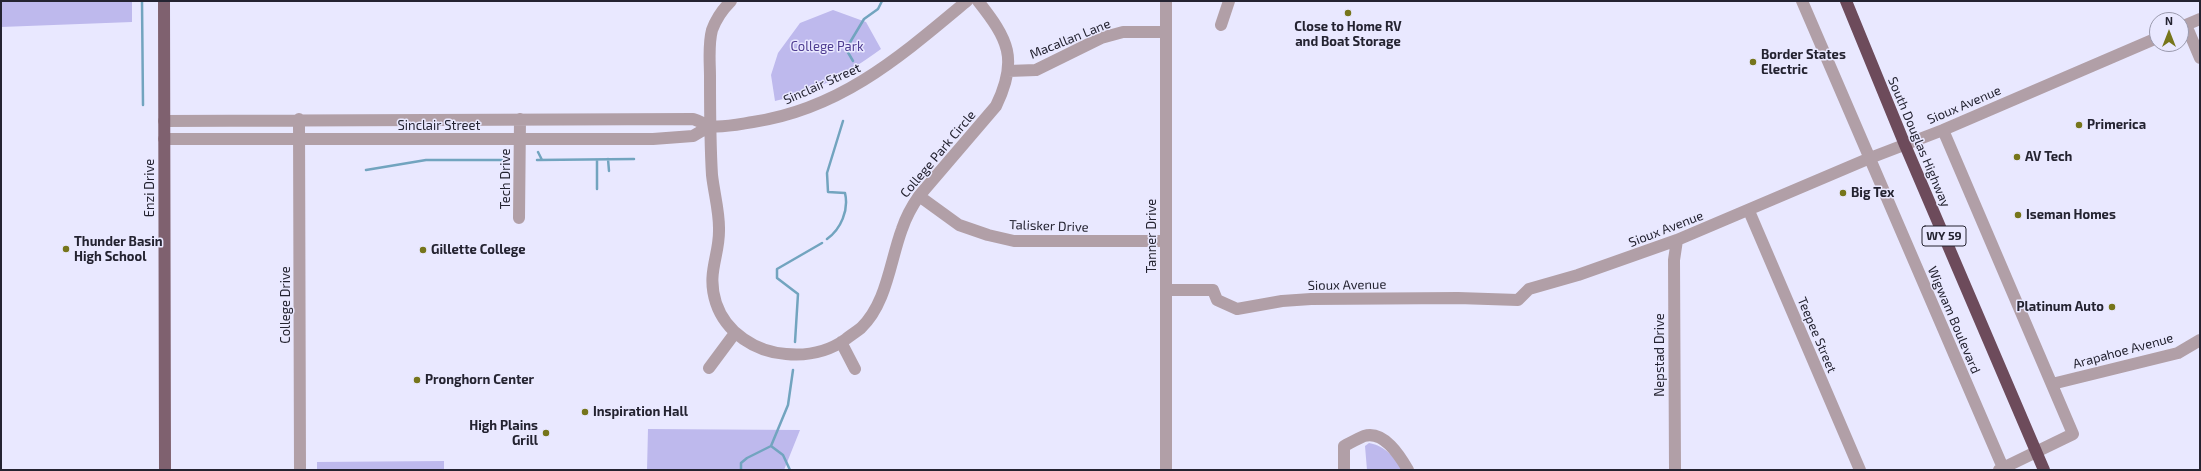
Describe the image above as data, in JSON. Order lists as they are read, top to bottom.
{
  "streets": {
    "highway": ["South Douglas Highway", "WY 59"],
    "main road": ["Enzi Drive"],
    "street": [
      "Macallan Lane",
      "Sinclair Street",
      "Sioux Avenue",
      "College Park Circle",
      "Tech Drive",
      "Talisker Drive",
      "Tanner Drive",
      "College Drive",
      "Wigwam Boulevard",
      "Teepee Street",
      "Arapahoe Avenue",
      "Nepstad Drive"
    ]
  },
  "crossings": [
    ["Macallan Lane", "College Park Circle"],
    ["Macallan Lane", "Tanner Drive"],
    ["Sinclair Street", "College Park Circle"],
    ["Sinclair Street", "Tech Drive"],
    ["Sinclair Street", "Enzi Drive"],
    ["Sinclair Street", "College Drive"],
    ["Sioux Avenue", "South Douglas Highway"],
    ["Sioux Avenue", "Tanner Drive"],
    ["Sioux Avenue", "Wigwam Boulevard"],
    ["Sioux Avenue", "Teepee Street"],
    ["Sioux Avenue", "Nepstad Drive"],
    ["College Park Circle", "Talisker Drive"],
    ["Talisker Drive", "Tanner Drive"]
  ],
  "parks": ["College Park"],
  "places": [
    "Close to Home RV and Boat Storage",
    "Border States Electric",
    "Primerica",
    "AV Tech",
    "Big Tex",
    "Iseman Homes",
    "Thunder Basin High School",
    "Gillette College",
    "Platinum Auto",
    "Pronghorn Center",
    "Inspiration Hall",
    "High Plains Grill"
  ],
  "north": "top"
}
